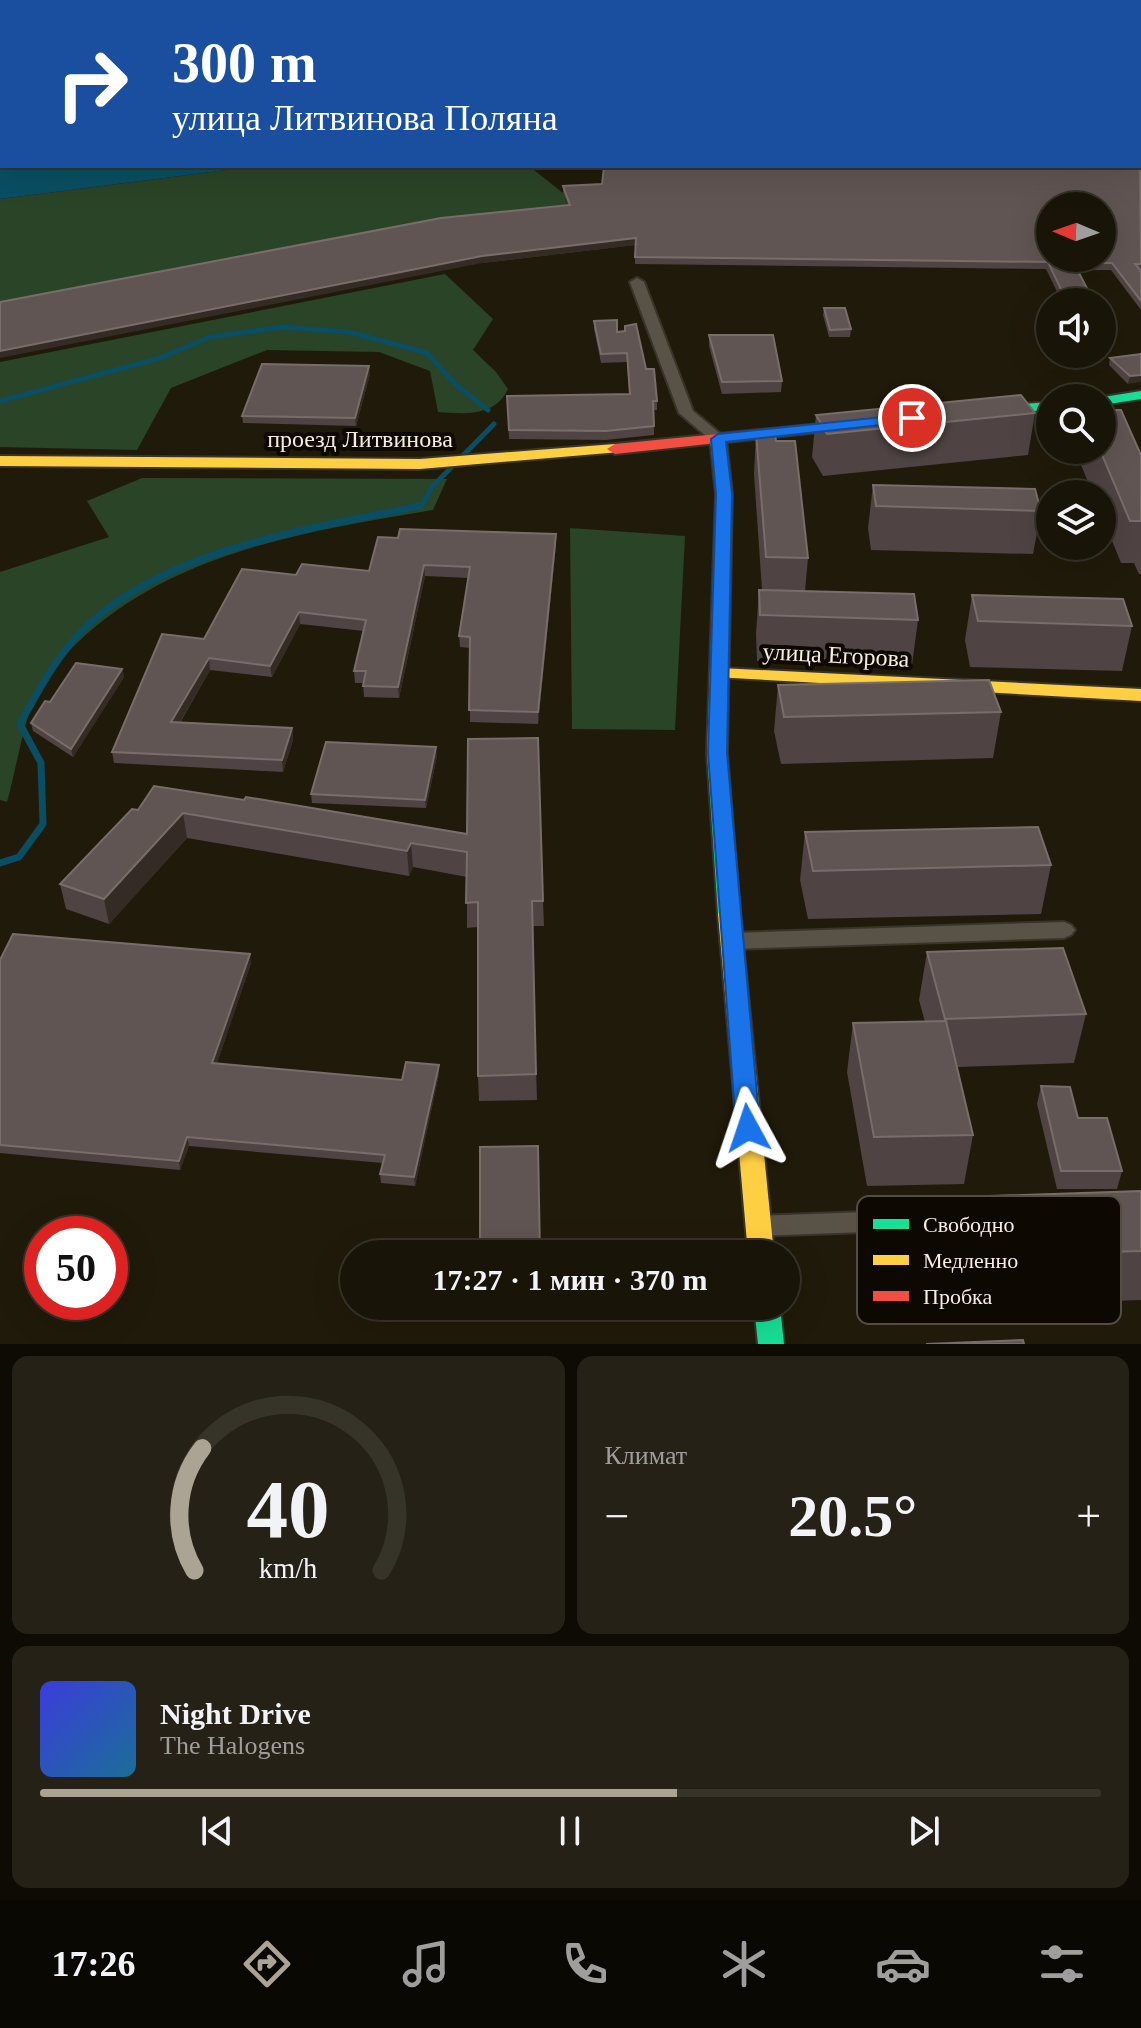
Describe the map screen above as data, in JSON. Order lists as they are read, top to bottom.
{
  "streets": {
    "main road": ["проезд Литвинова", "улица Егорова"]
  },
  "legend": ["Свободно", "Медленно", "Пробка"],
  "north": "left",
  "page": {
    "turn": ["300 m", "улица Литвинова Поляна"],
    "limit": "50",
    "trip": "17:27 · 1 мин · 370 m",
    "tile": "Климат",
    "heat": ["−", "20.5°", "+"],
    "song": ["Night Drive", "The Halogens"],
    "tabs": "17:26",
    "gauge": ["40", "km/h"]
  }
}
